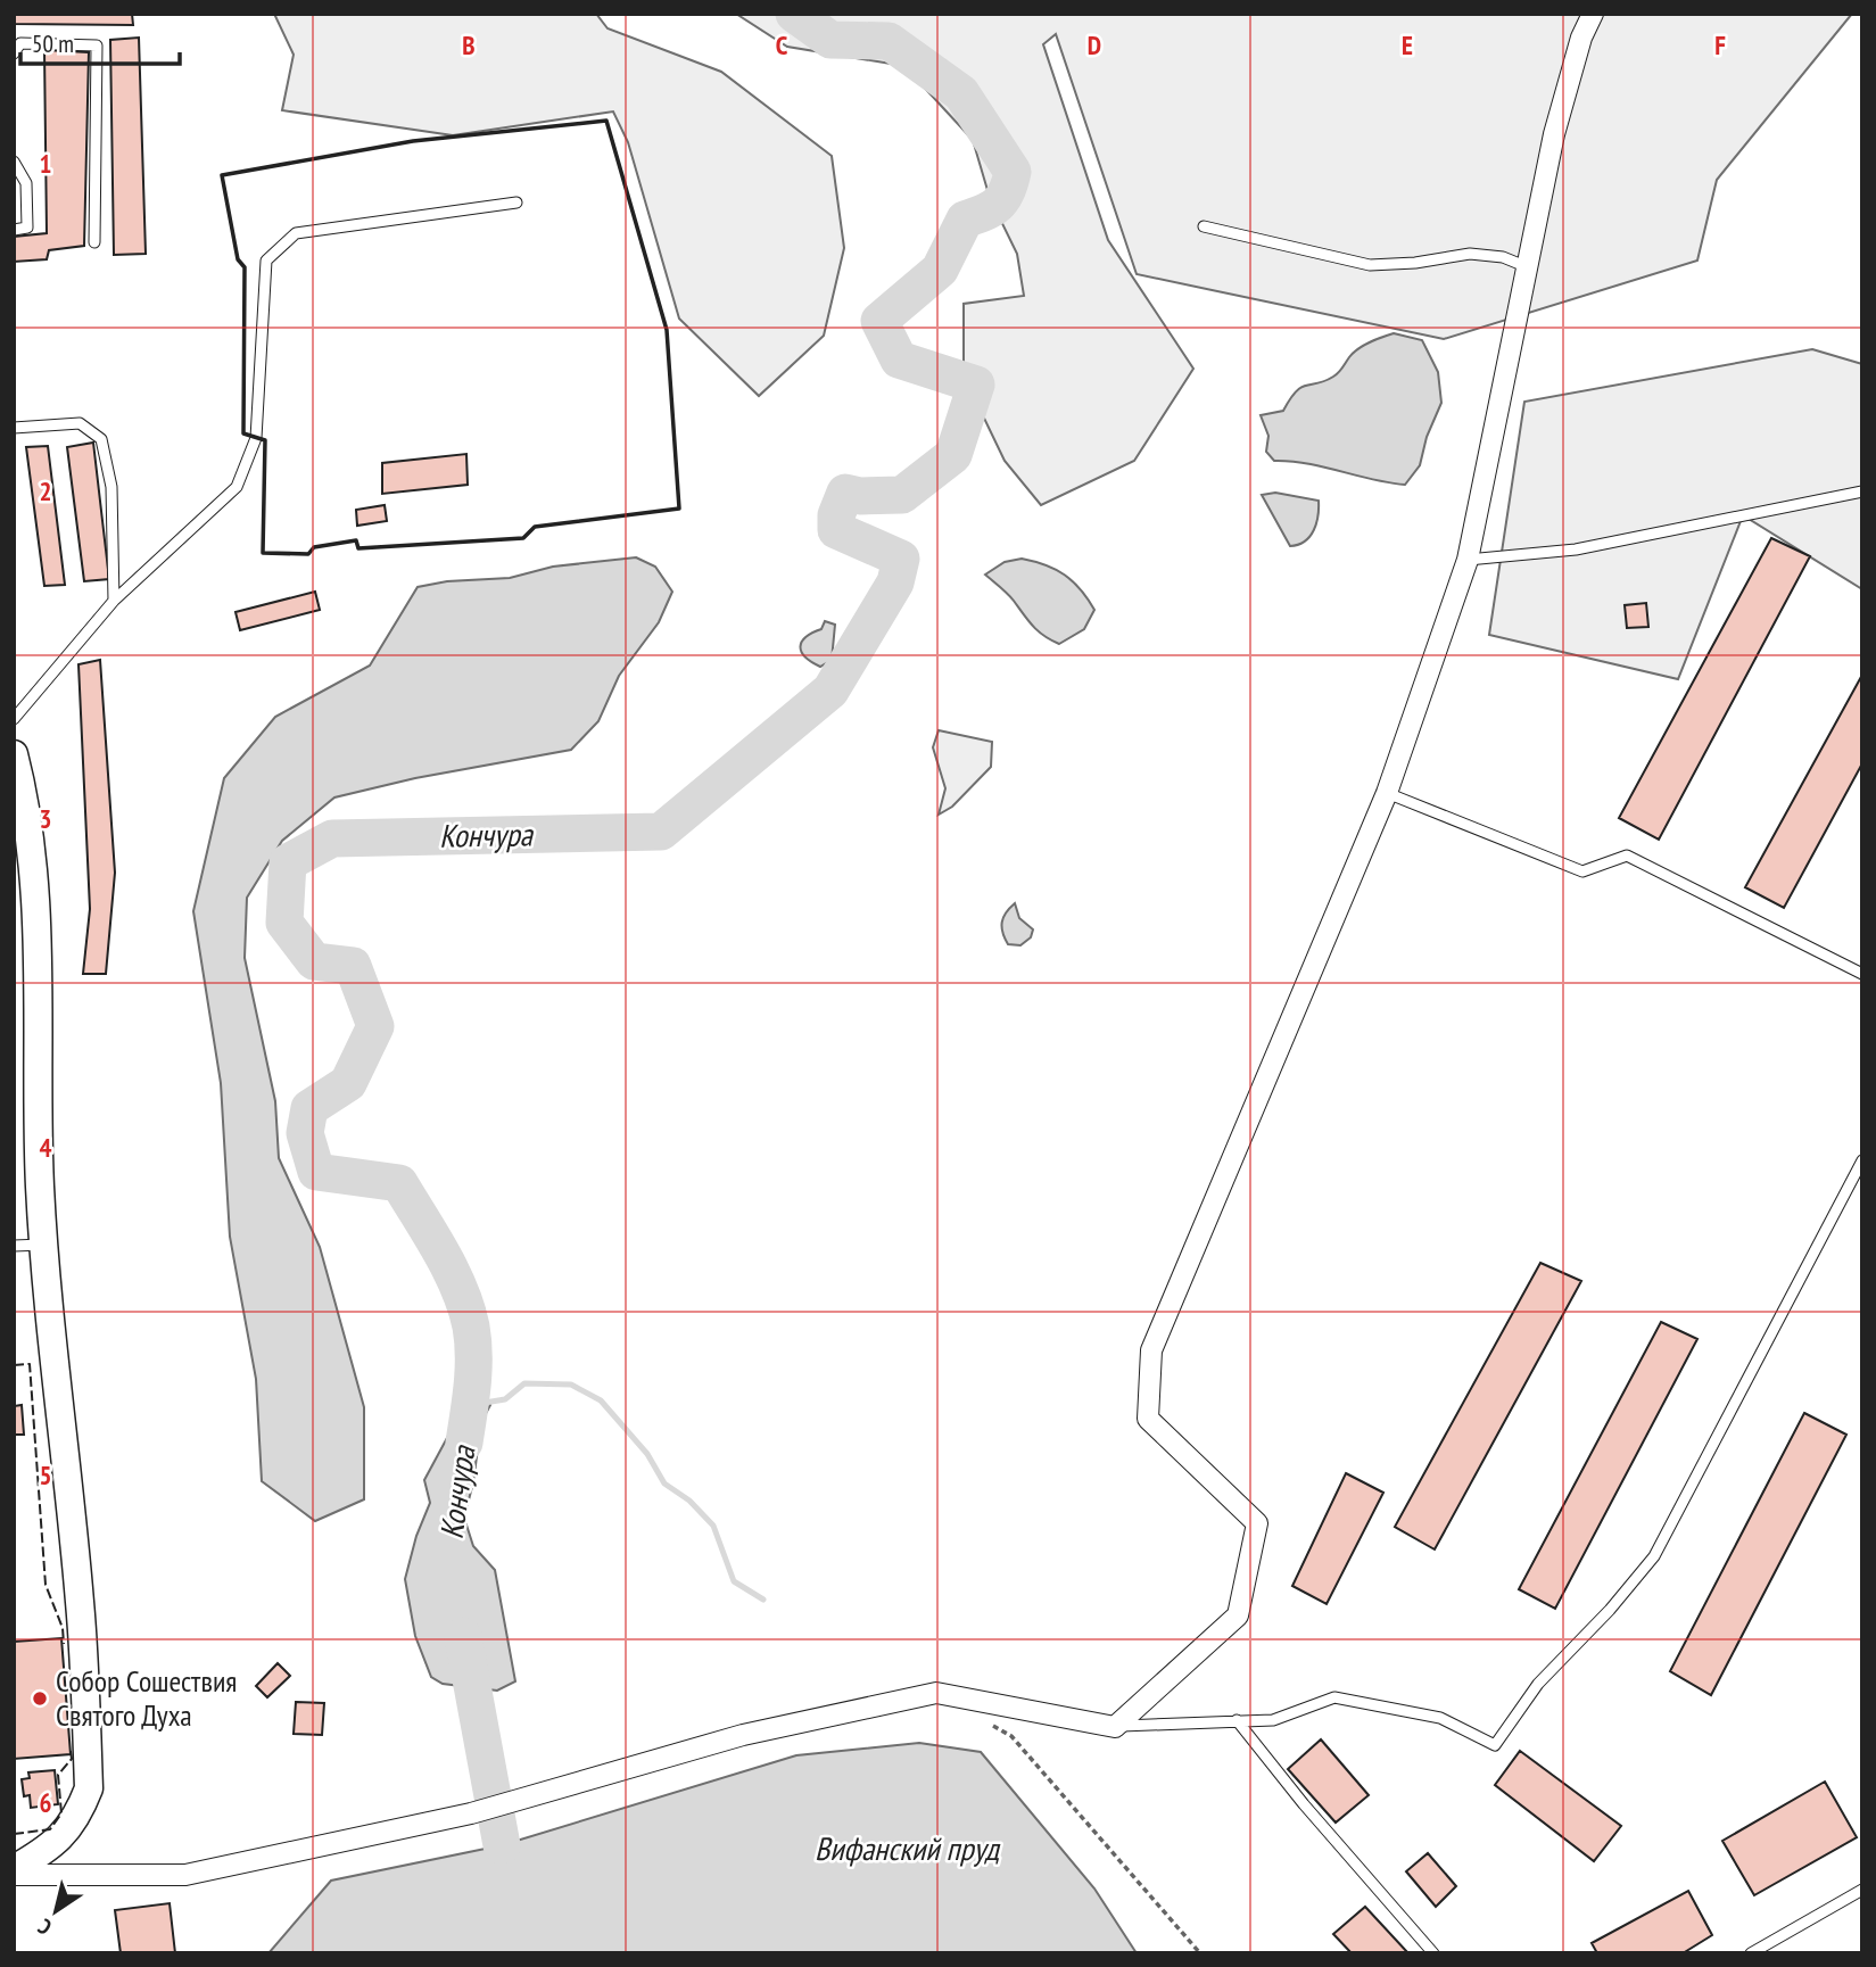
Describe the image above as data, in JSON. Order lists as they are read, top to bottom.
{
  "water": ["Кончура", "Вифанский пруд"],
  "places": ["Собор Сошествия Святого Духа"],
  "scale_bar": "50 m",
  "north": "bottom left",
  "grid": {
    "columns": [
      "B",
      "C",
      "D",
      "E",
      "F"
    ],
    "rows": [
      "1",
      "2",
      "3",
      "4",
      "5",
      "6"
    ]
  }
}
